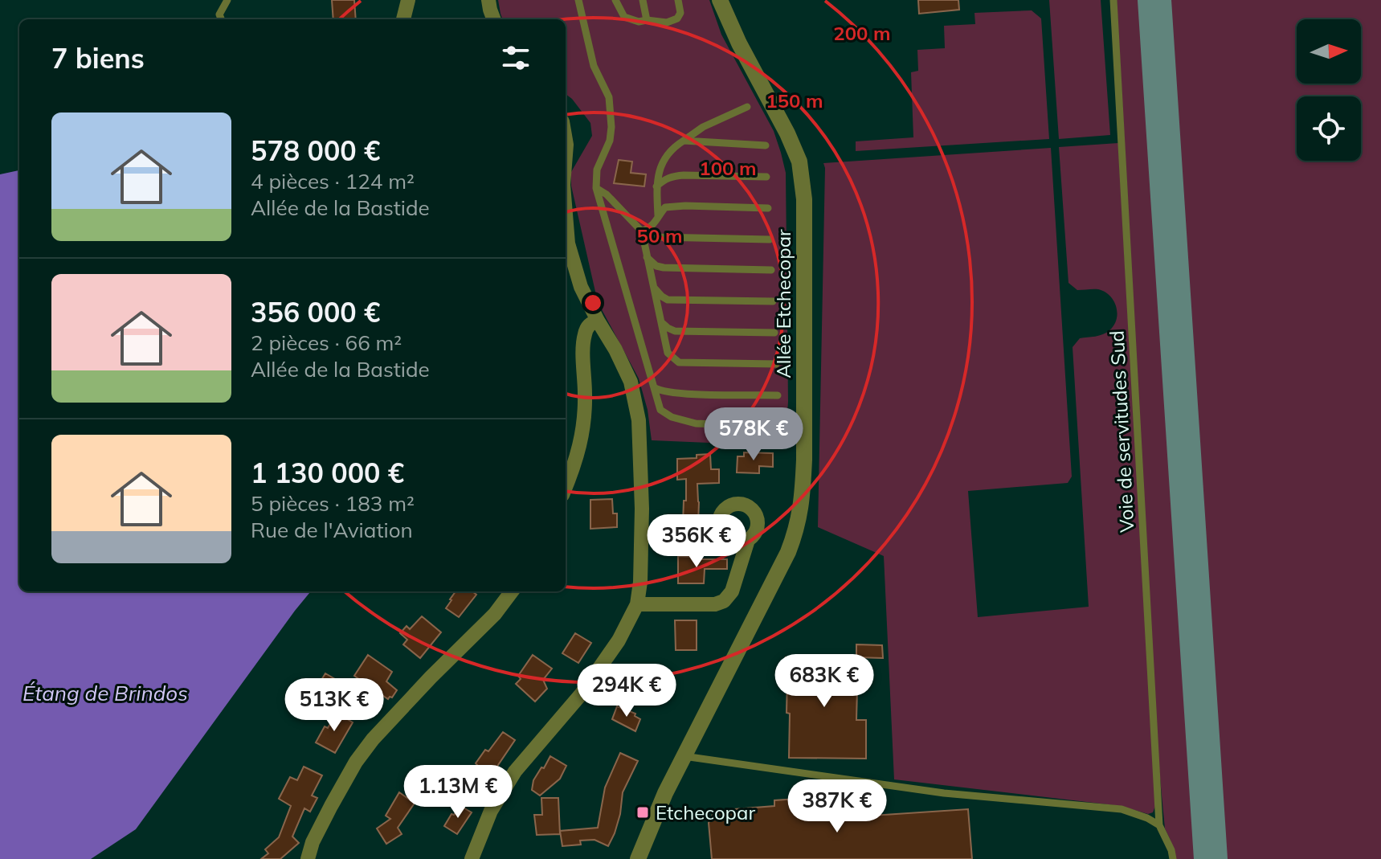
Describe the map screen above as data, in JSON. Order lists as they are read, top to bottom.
{
  "streets": {
    "street": ["Allée Etchecopar"],
    "lane": ["Voie de servitudes Sud"]
  },
  "water": ["Étang de Brindos"],
  "places": {
    "transit": ["Etchecopar"]
  },
  "north": "right",
  "page": {
    "heading": "7 biens",
    "list": [
      {
        "name": "578 000 €",
        "note": "4 pièces · 124 m² · Allée de la Bastide"
      },
      {
        "name": "356 000 €",
        "note": "2 pièces · 66 m² · Allée de la Bastide"
      },
      {
        "name": "1 130 000 €",
        "note": "5 pièces · 183 m² · Rue de l'Aviation"
      }
    ],
    "price": [
      "578K €",
      "356K €",
      "683K €",
      "294K €",
      "513K €",
      "1.13M €",
      "387K €"
    ]
  },
  "rings": [
    "200 m",
    "150 m",
    "100 m",
    "50 m"
  ]
}
